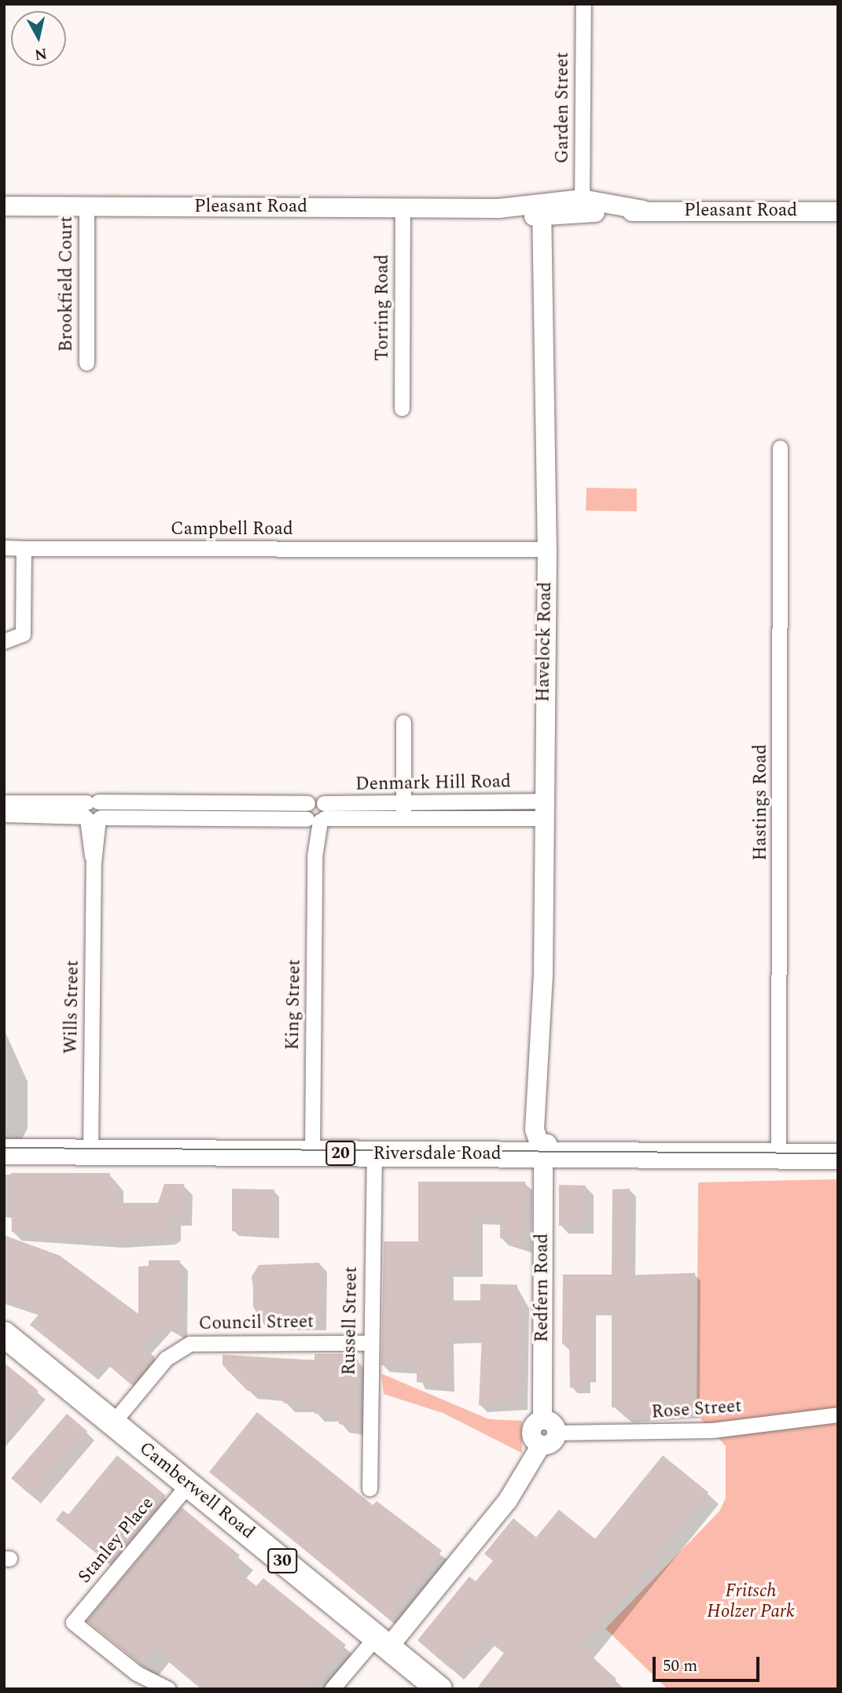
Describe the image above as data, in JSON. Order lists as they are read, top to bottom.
{
  "streets": {
    "main road": [
      "20",
      "Riversdale Road",
      "Camberwell Road",
      "30"
    ],
    "street": [
      "Garden Street",
      "Pleasant Road",
      "Brookfield Court",
      "Torring Road",
      "Campbell Road",
      "Havelock Road",
      "Denmark Hill Road",
      "Hastings Road",
      "King Street",
      "Wills Street",
      "Redfern Road",
      "Russell Street",
      "Council Street",
      "Rose Street",
      "Stanley Place"
    ]
  },
  "crossings": [
    ["Garden Street", "Pleasant Road"],
    ["Pleasant Road", "Brookfield Court"],
    ["Pleasant Road", "Torring Road"],
    ["Pleasant Road", "Havelock Road"],
    ["Campbell Road", "Havelock Road"],
    ["Havelock Road", "Denmark Hill Road"],
    ["Havelock Road", "Riversdale Road"],
    ["Havelock Road", "Redfern Road"],
    ["Denmark Hill Road", "King Street"],
    ["Denmark Hill Road", "Wills Street"],
    ["Hastings Road", "Riversdale Road"],
    ["King Street", "Riversdale Road"],
    ["Wills Street", "Riversdale Road"],
    ["Riversdale Road", "Redfern Road"],
    ["Riversdale Road", "Russell Street"],
    ["Redfern Road", "Rose Street"],
    ["Redfern Road", "Camberwell Road"],
    ["Russell Street", "Council Street"],
    ["Council Street", "Camberwell Road"],
    ["Camberwell Road", "Stanley Place"]
  ],
  "parks": ["Fritsch Holzer Park"],
  "scale_bar": "50 m",
  "north": "bottom"
}
